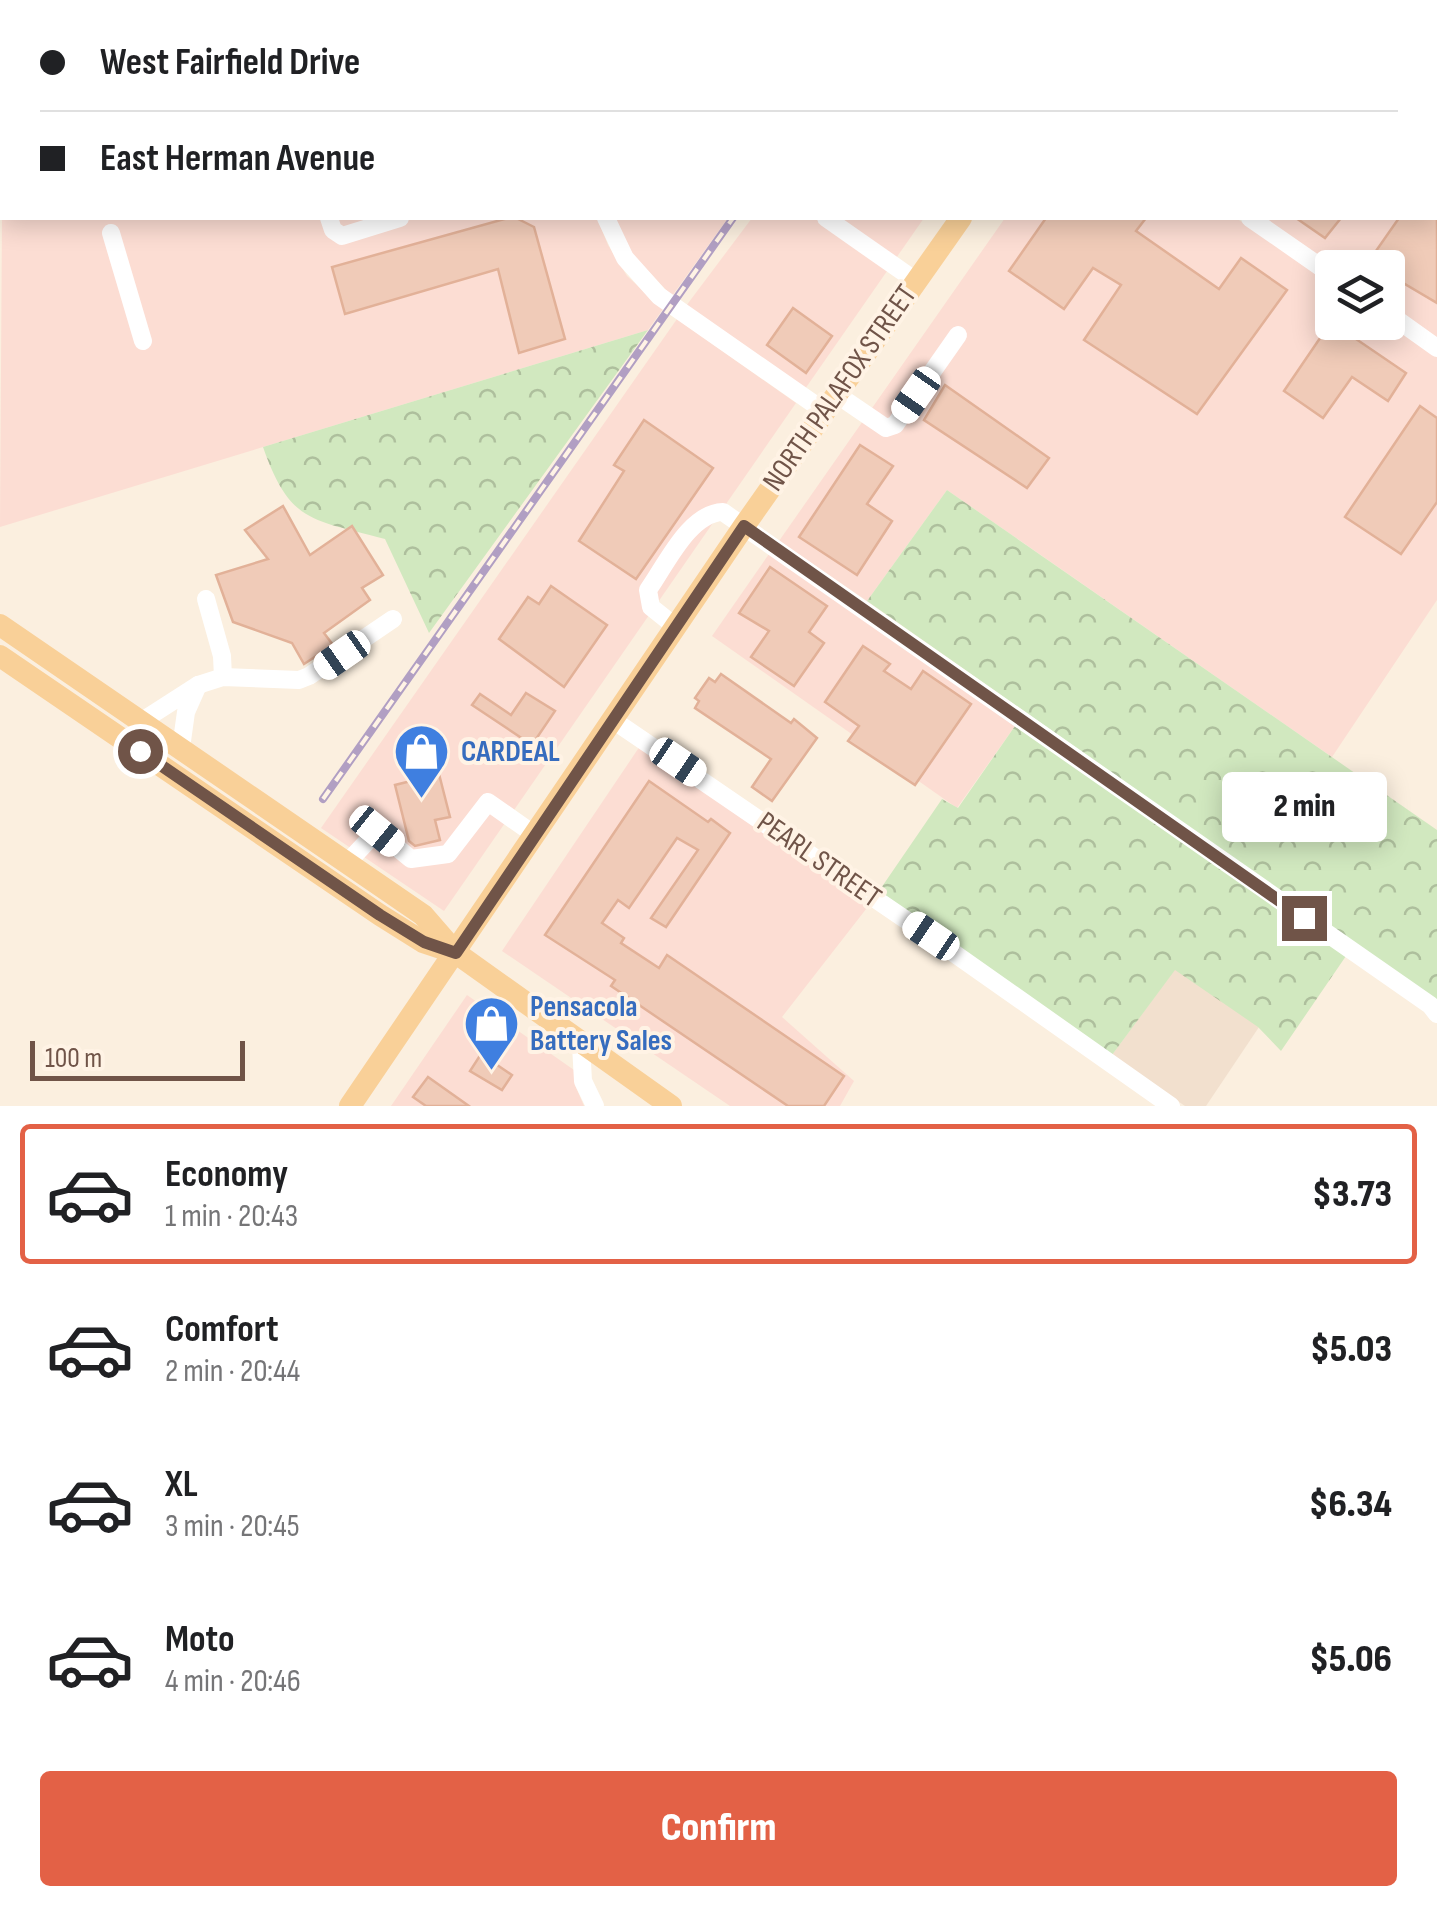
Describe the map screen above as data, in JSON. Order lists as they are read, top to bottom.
{
  "streets": {
    "main road": ["NORTH PALAFOX STREET"],
    "street": ["PEARL STREET"]
  },
  "crossings": [
    ["NORTH PALAFOX STREET", "PEARL STREET"]
  ],
  "places": {
    "shop": ["CARDEAL", "Pensacola Battery Sales"]
  },
  "scale_bar": "100 m",
  "page": {
    "banner": ["West Fairfield Drive", "East Herman Avenue"],
    "bubble": "2 min",
    "scale": "100 m",
    "list": [
      {
        "name": "Economy",
        "note": "1 min · 20:43",
        "value": "$3.73"
      },
      {
        "name": "Comfort",
        "note": "2 min · 20:44",
        "value": "$5.03"
      },
      {
        "name": "XL",
        "note": "3 min · 20:45",
        "value": "$6.34"
      },
      {
        "name": "Moto",
        "note": "4 min · 20:46",
        "value": "$5.06"
      }
    ],
    "buttons": "Confirm"
  }
}
